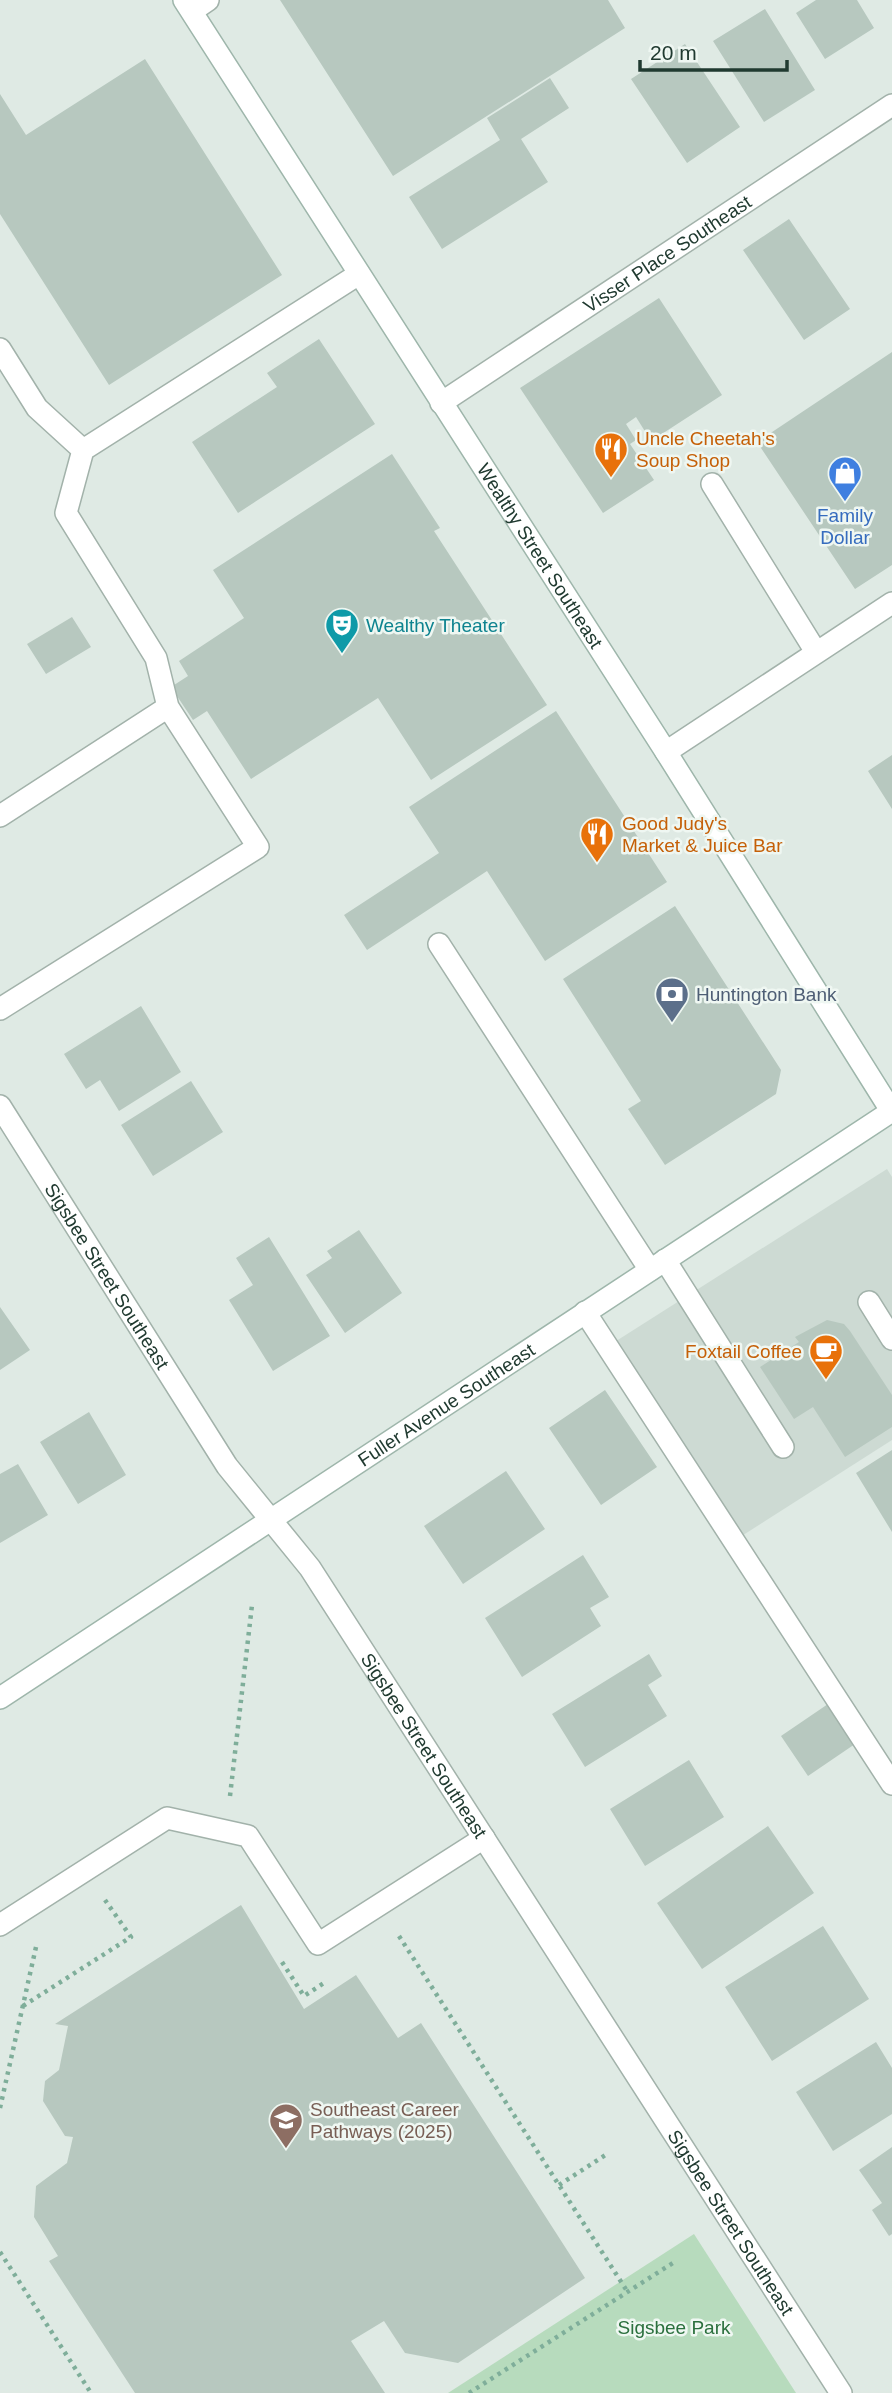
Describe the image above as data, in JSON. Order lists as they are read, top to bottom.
{
  "streets": {
    "main road": [
      "Visser Place Southeast",
      "Wealthy Street Southeast",
      "Sigsbee Street Southeast",
      "Fuller Avenue Southeast"
    ]
  },
  "crossings": [
    ["Visser Place Southeast", "Wealthy Street Southeast"],
    ["Wealthy Street Southeast", "Fuller Avenue Southeast"],
    ["Sigsbee Street Southeast", "Fuller Avenue Southeast"]
  ],
  "parks": ["Sigsbee Park"],
  "places": {
    "restaurant": ["Uncle Cheetah's Soup Shop", "Good Judy's Market & Juice Bar"],
    "shop": ["Family Dollar"],
    "theatre": ["Wealthy Theater"],
    "bank": ["Huntington Bank"],
    "cafe": ["Foxtail Coffee"],
    "school or university": ["Southeast Career Pathways (2025)"]
  },
  "scale_bar": "20 m"
}
